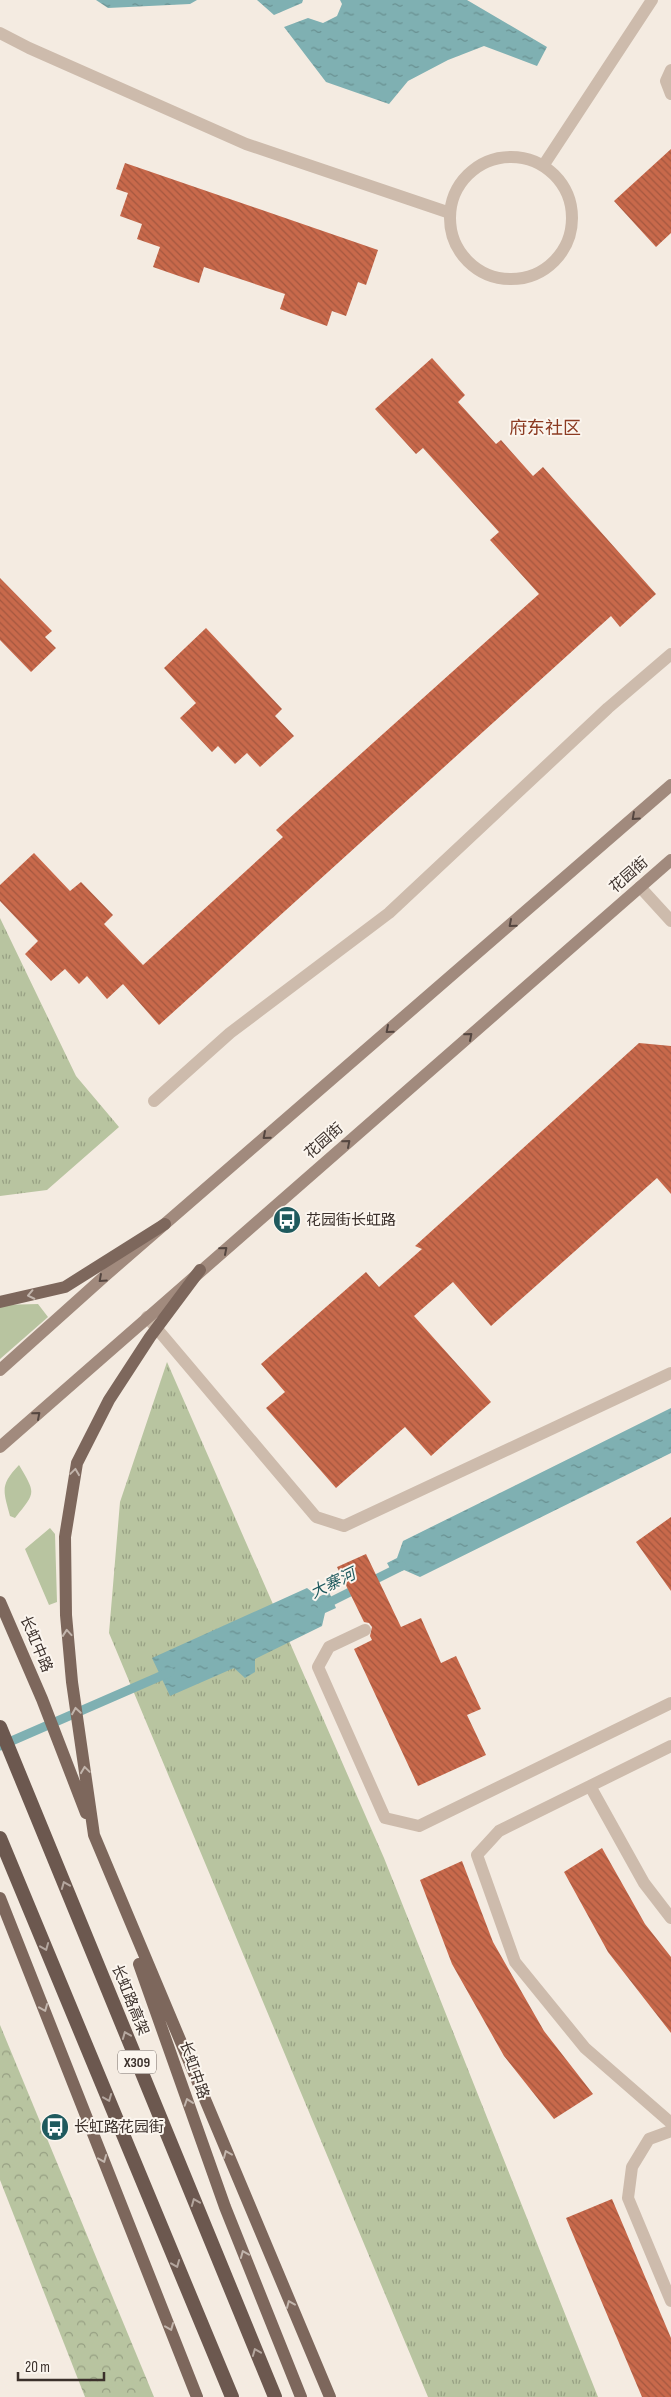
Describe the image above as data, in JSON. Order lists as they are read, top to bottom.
{
  "streets": {
    "highway": ["长虹路高架", "X309"],
    "main road": ["花园街", "长虹中路"]
  },
  "districts": ["府东社区"],
  "water": ["大寨河"],
  "places": {
    "bus stop": ["花园街长虹路", "长虹路花园街"]
  },
  "scale_bar": "20 m"
}
